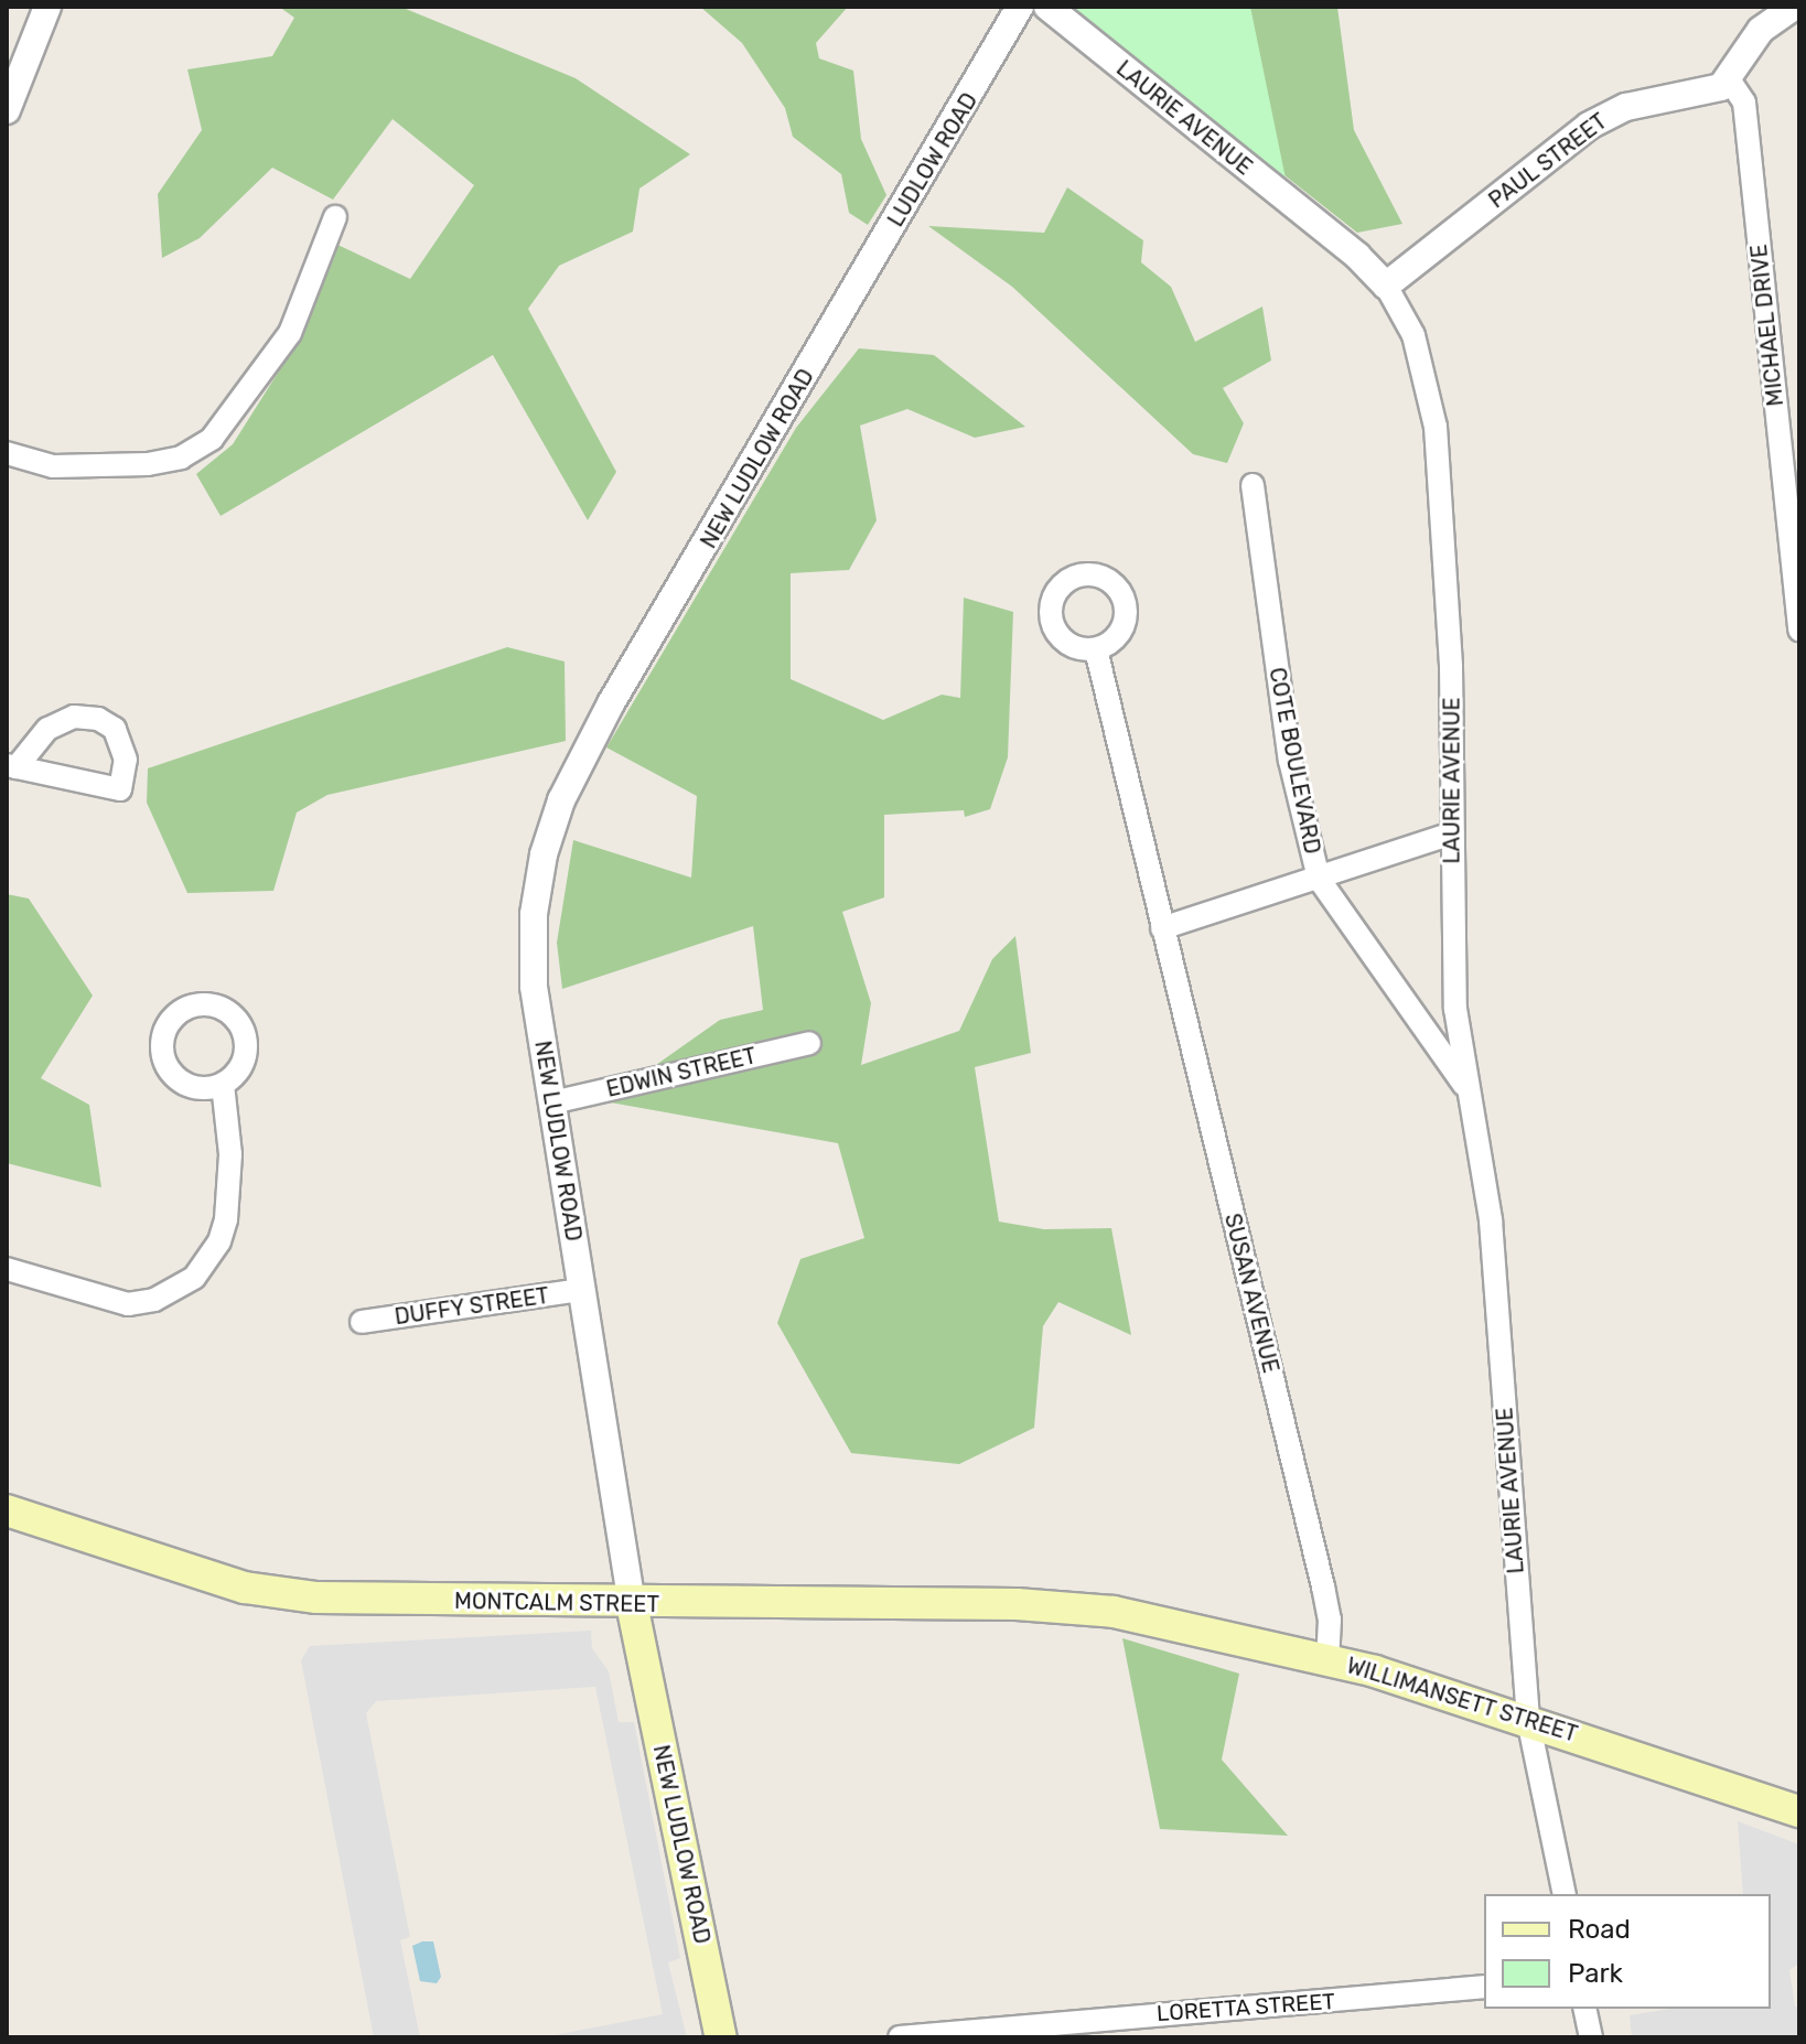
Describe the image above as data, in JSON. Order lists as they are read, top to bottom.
{
  "streets": {
    "main road": ["NEW LUDLOW ROAD", "MONTCALM STREET", "WILLIMANSETT STREET"],
    "street": [
      "LAURIE AVENUE",
      "LUDLOW ROAD",
      "PAUL STREET",
      "MICHAEL DRIVE",
      "COTE BOULEVARD",
      "EDWIN STREET",
      "SUSAN AVENUE",
      "DUFFY STREET",
      "LORETTA STREET"
    ]
  },
  "crossings": [
    ["LAURIE AVENUE", "PAUL STREET"],
    ["LAURIE AVENUE", "COTE BOULEVARD"],
    ["LAURIE AVENUE", "WILLIMANSETT STREET"],
    ["LUDLOW ROAD", "NEW LUDLOW ROAD"],
    ["PAUL STREET", "MICHAEL DRIVE"],
    ["NEW LUDLOW ROAD", "EDWIN STREET"],
    ["NEW LUDLOW ROAD", "DUFFY STREET"],
    ["NEW LUDLOW ROAD", "MONTCALM STREET"],
    ["SUSAN AVENUE", "WILLIMANSETT STREET"],
    ["MONTCALM STREET", "WILLIMANSETT STREET"]
  ],
  "legend": ["Road", "Park"]
}
